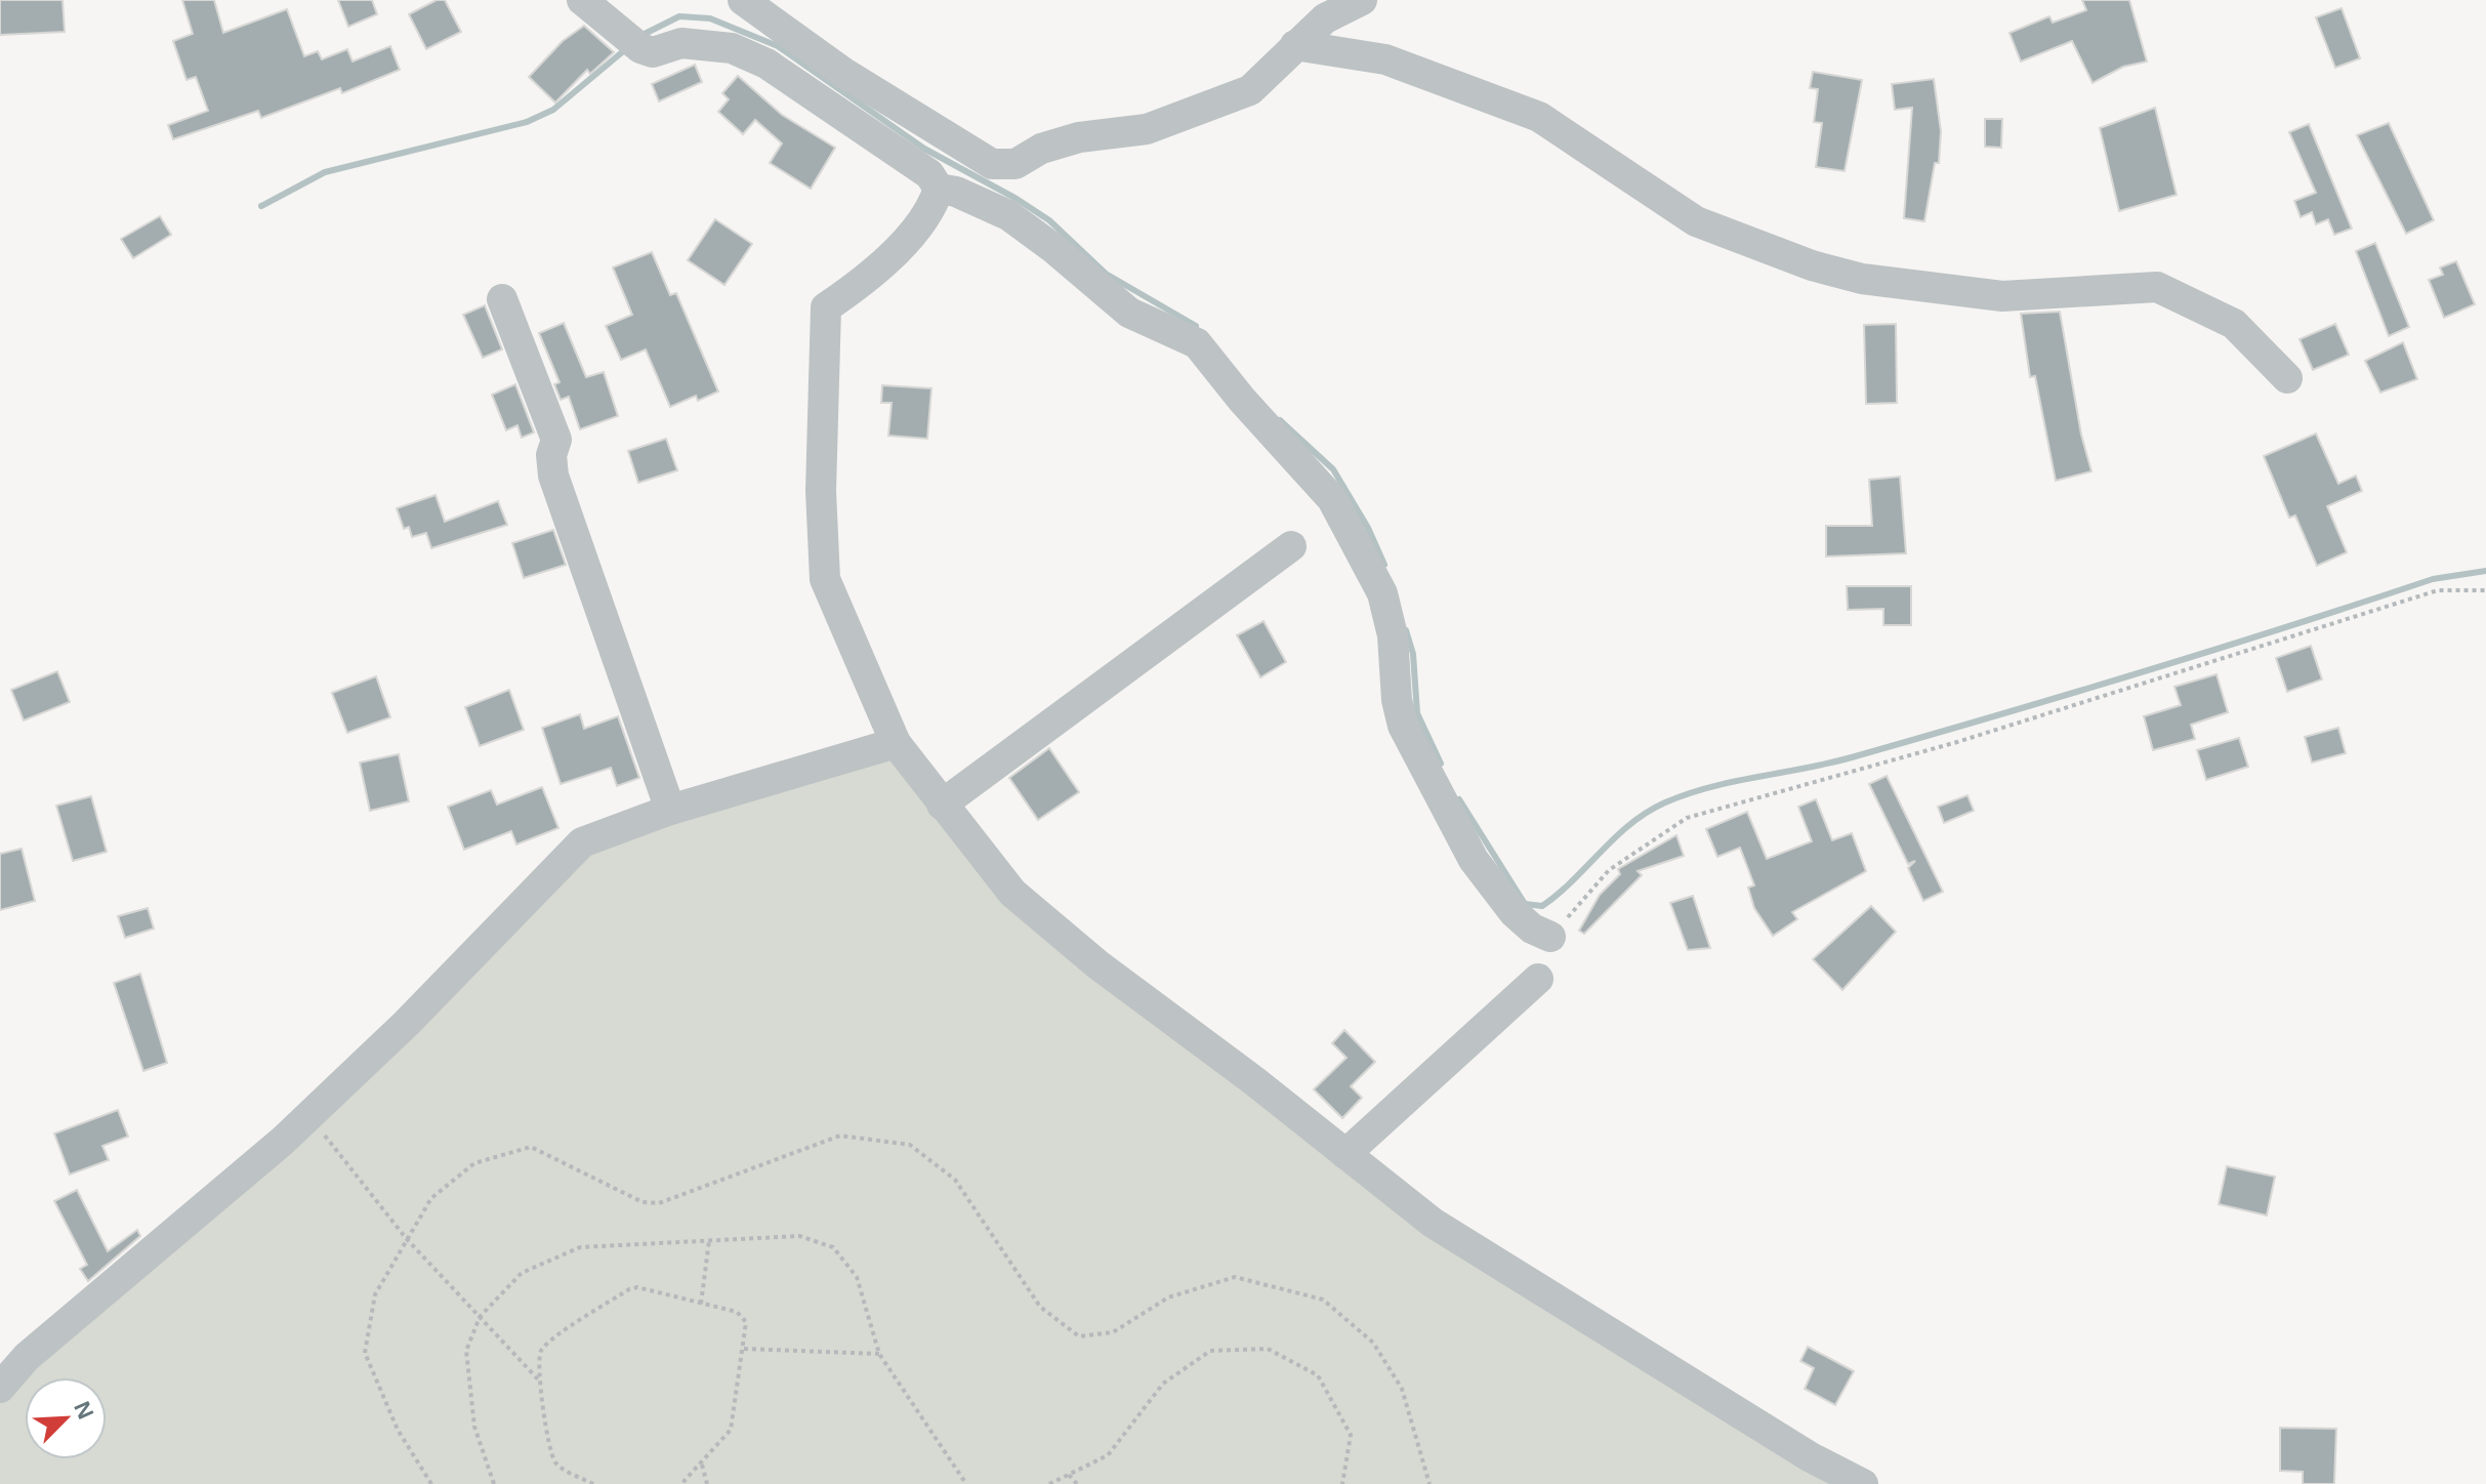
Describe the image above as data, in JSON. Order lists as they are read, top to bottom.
{
  "north": "top right"
}
